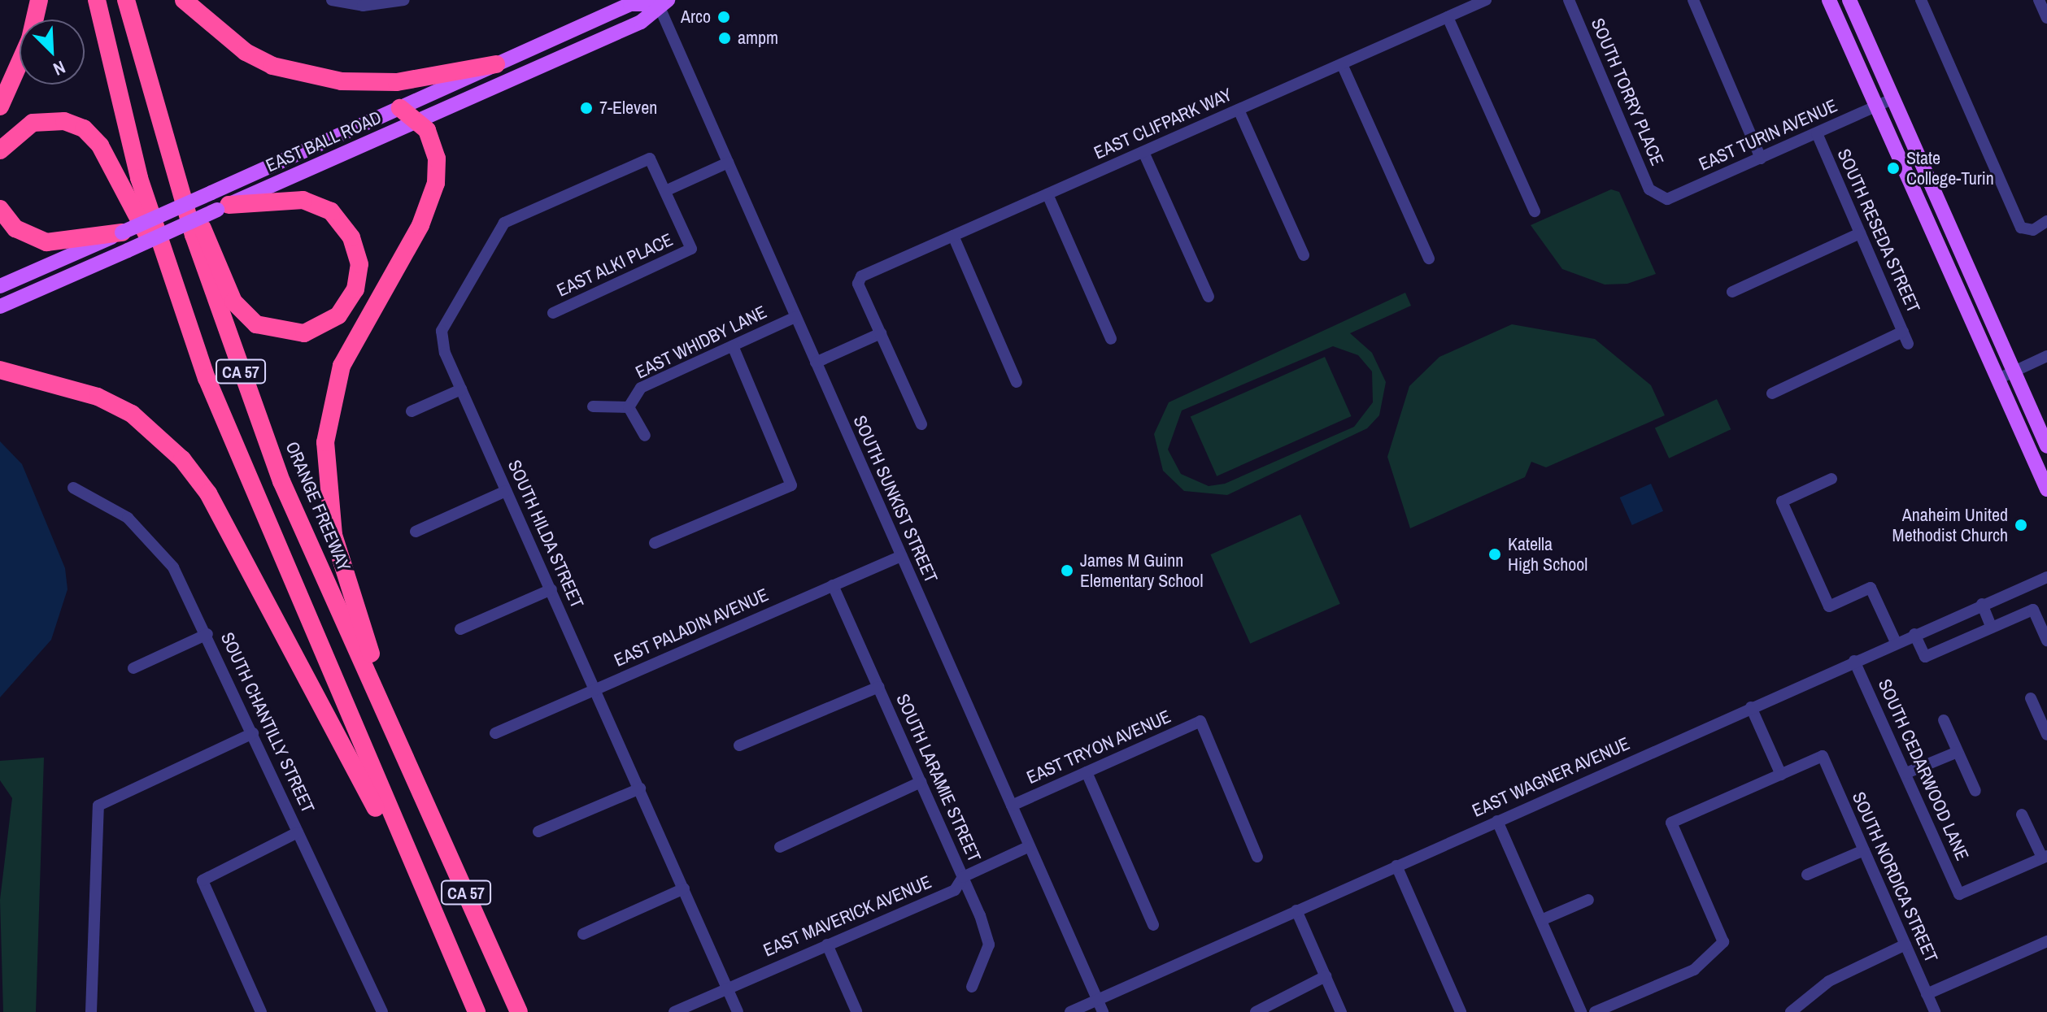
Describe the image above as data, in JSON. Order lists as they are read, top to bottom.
{
  "streets": {
    "highway": ["CA 57", "ORANGE FREEWAY"],
    "main road": ["EAST BALL ROAD"],
    "street": [
      "SOUTH TORRY PLACE",
      "EAST CLIFPARK WAY",
      "EAST TURIN AVENUE",
      "SOUTH RESEDA STREET",
      "EAST ALKI PLACE",
      "EAST WHIDBY LANE",
      "SOUTH SUNKIST STREET",
      "SOUTH HILDA STREET",
      "EAST PALADIN AVENUE",
      "SOUTH CHANTILLY STREET",
      "EAST TRYON AVENUE",
      "SOUTH CEDARWOOD LANE",
      "EAST WAGNER AVENUE",
      "SOUTH LARAMIE STREET",
      "SOUTH NORDICA STREET",
      "EAST MAVERICK AVENUE"
    ]
  },
  "crossings": [
    ["SOUTH TORRY PLACE", "EAST TURIN AVENUE"],
    ["EAST TURIN AVENUE", "SOUTH RESEDA STREET"],
    ["EAST BALL ROAD", "SOUTH SUNKIST STREET"],
    ["EAST ALKI PLACE", "SOUTH HILDA STREET"],
    ["EAST WHIDBY LANE", "SOUTH SUNKIST STREET"],
    ["SOUTH SUNKIST STREET", "EAST PALADIN AVENUE"],
    ["SOUTH SUNKIST STREET", "EAST TRYON AVENUE"],
    ["SOUTH SUNKIST STREET", "EAST WAGNER AVENUE"],
    ["SOUTH SUNKIST STREET", "EAST MAVERICK AVENUE"],
    ["SOUTH HILDA STREET", "EAST PALADIN AVENUE"],
    ["SOUTH HILDA STREET", "EAST MAVERICK AVENUE"],
    ["EAST PALADIN AVENUE", "SOUTH LARAMIE STREET"],
    ["SOUTH CEDARWOOD LANE", "EAST WAGNER AVENUE"],
    ["SOUTH LARAMIE STREET", "EAST MAVERICK AVENUE"]
  ],
  "places": [
    "Arco",
    "ampm",
    "7-Eleven",
    "State College-Turin",
    "Anaheim United Methodist Church",
    "Katella High School",
    "James M Guinn Elementary School"
  ],
  "north": "bottom right"
}
